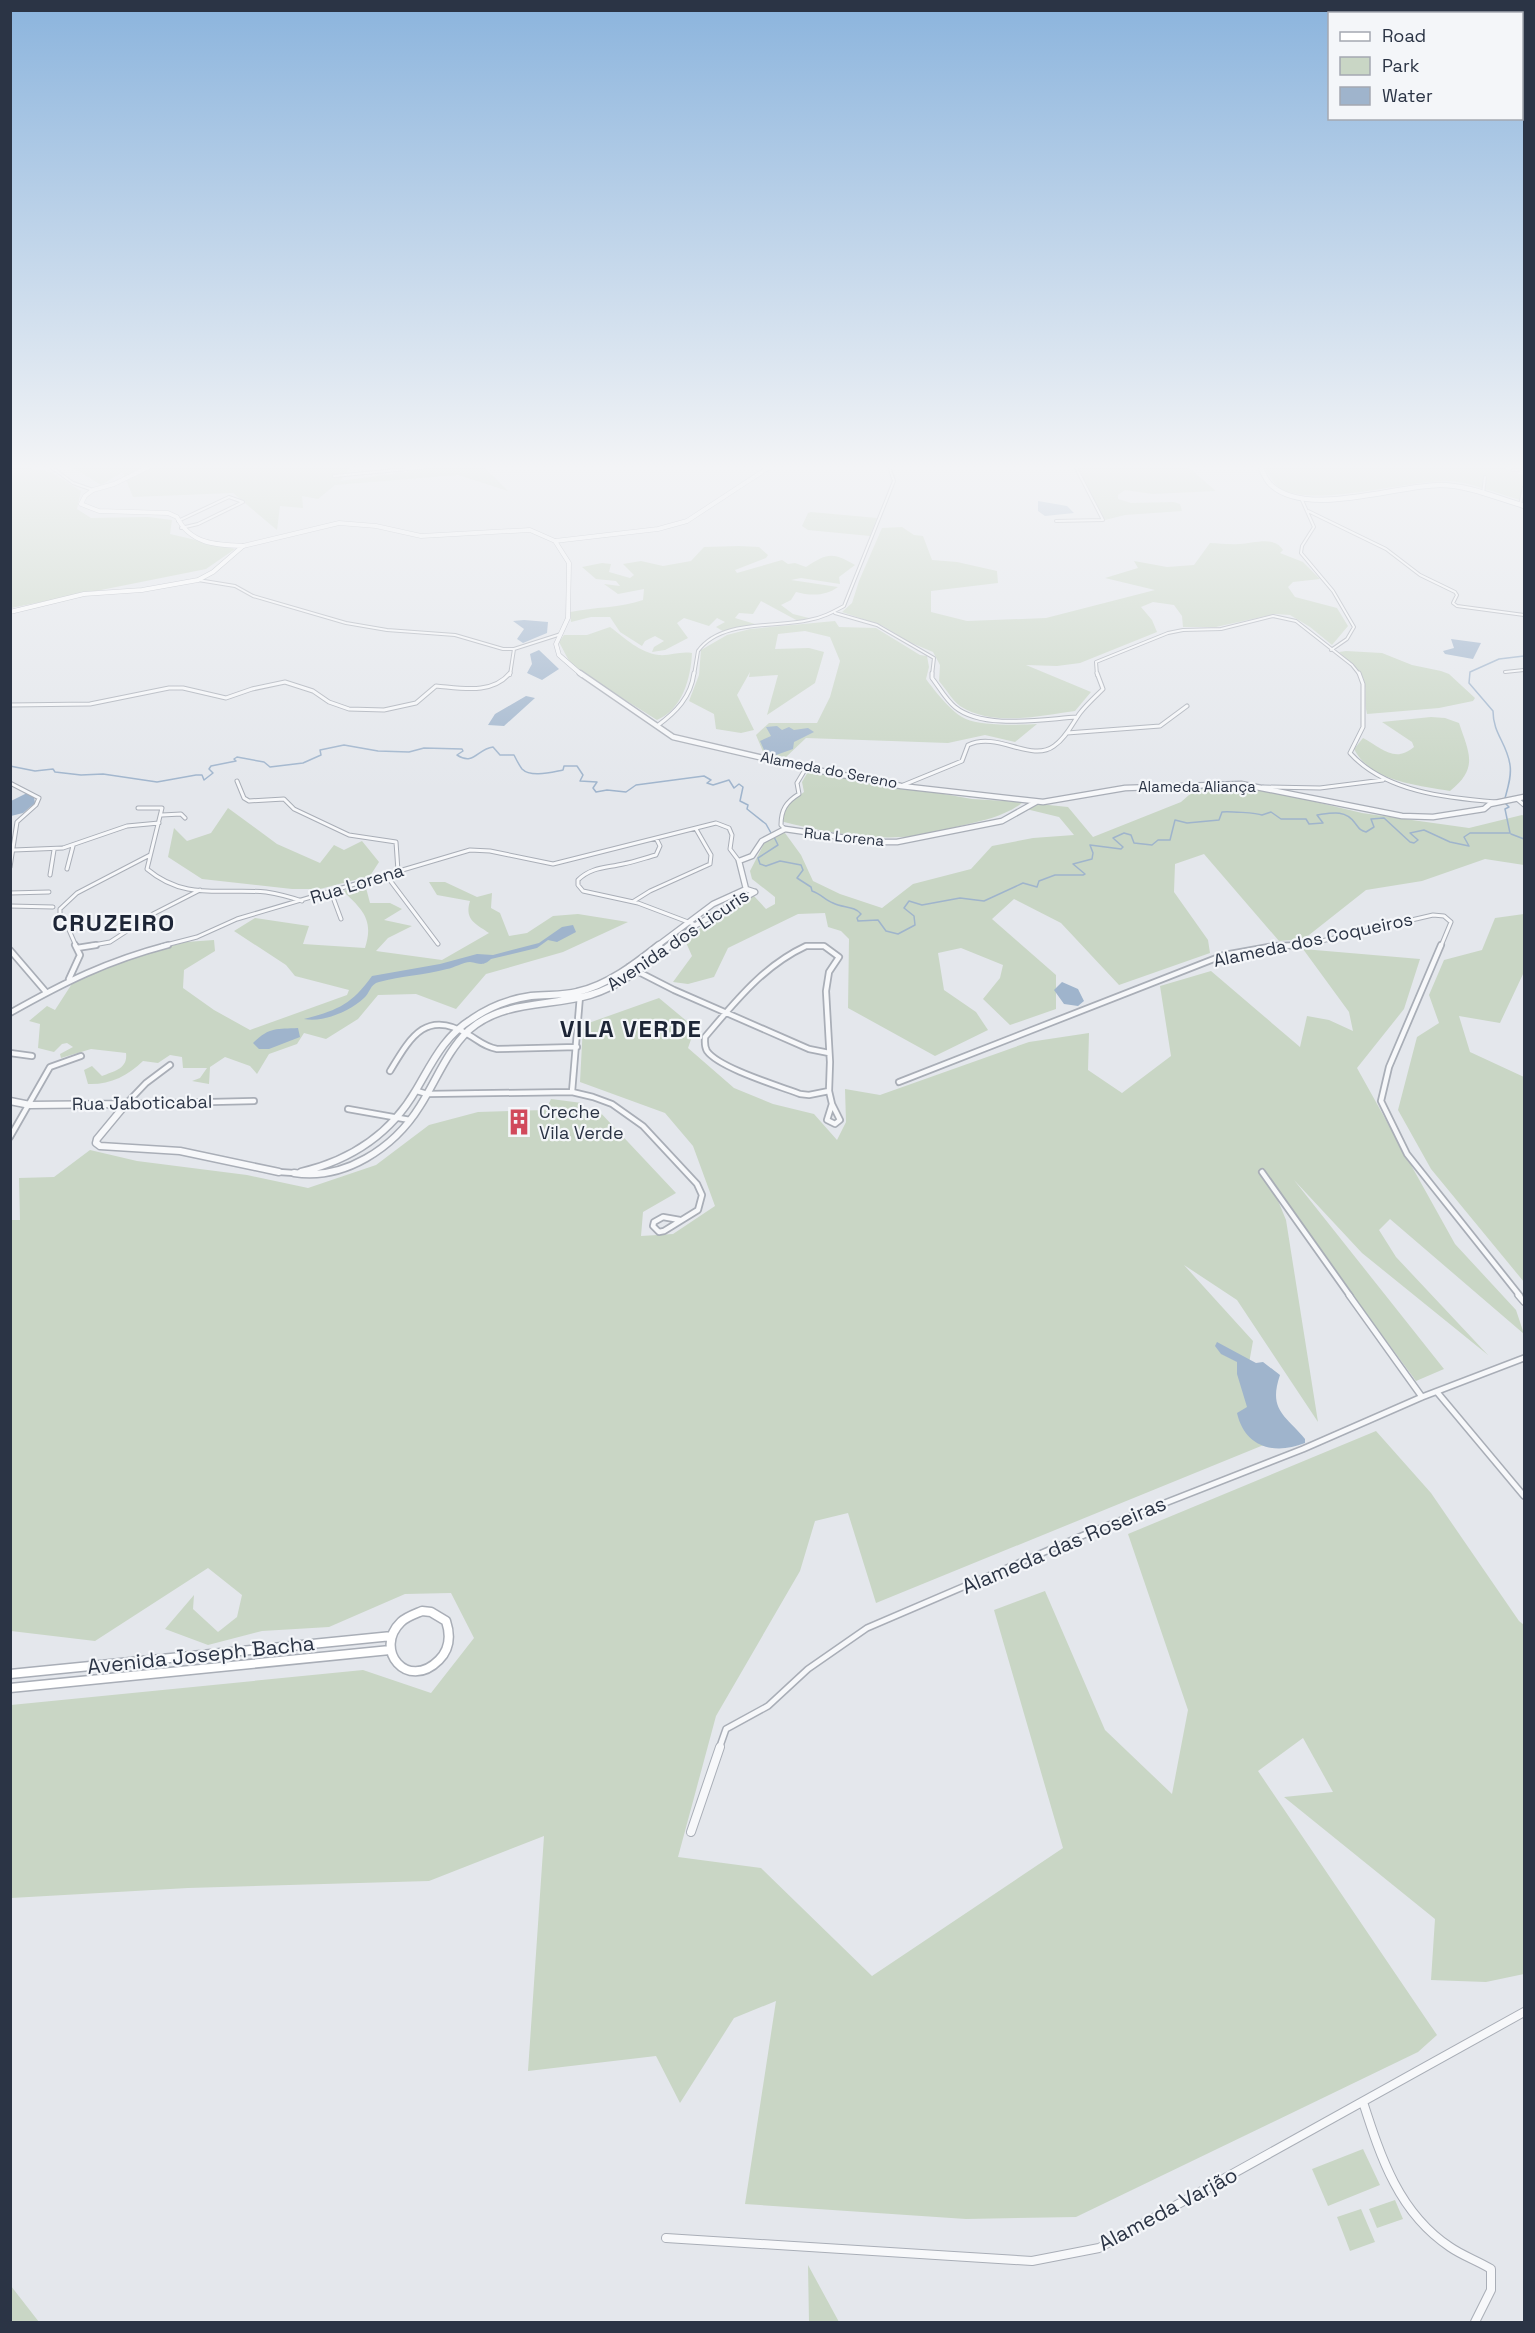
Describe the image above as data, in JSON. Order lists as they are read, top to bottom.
{
  "streets": {
    "main road": ["Avenida Joseph Bacha"],
    "street": [
      "Alameda do Sereno",
      "Alameda Aliança",
      "Rua Lorena",
      "Avenida dos Licuris",
      "Alameda dos Coqueiros",
      "Rua Jaboticabal",
      "Alameda das Roseiras",
      "Alameda Varjão"
    ]
  },
  "crossings": [
    ["Alameda do Sereno", "Alameda Aliança"],
    ["Alameda Aliança", "Rua Lorena"]
  ],
  "districts": ["CRUZEIRO", "VILA VERDE"],
  "places": {
    "building": ["Creche Vila Verde"]
  },
  "legend": ["Road", "Park", "Water"]
}
